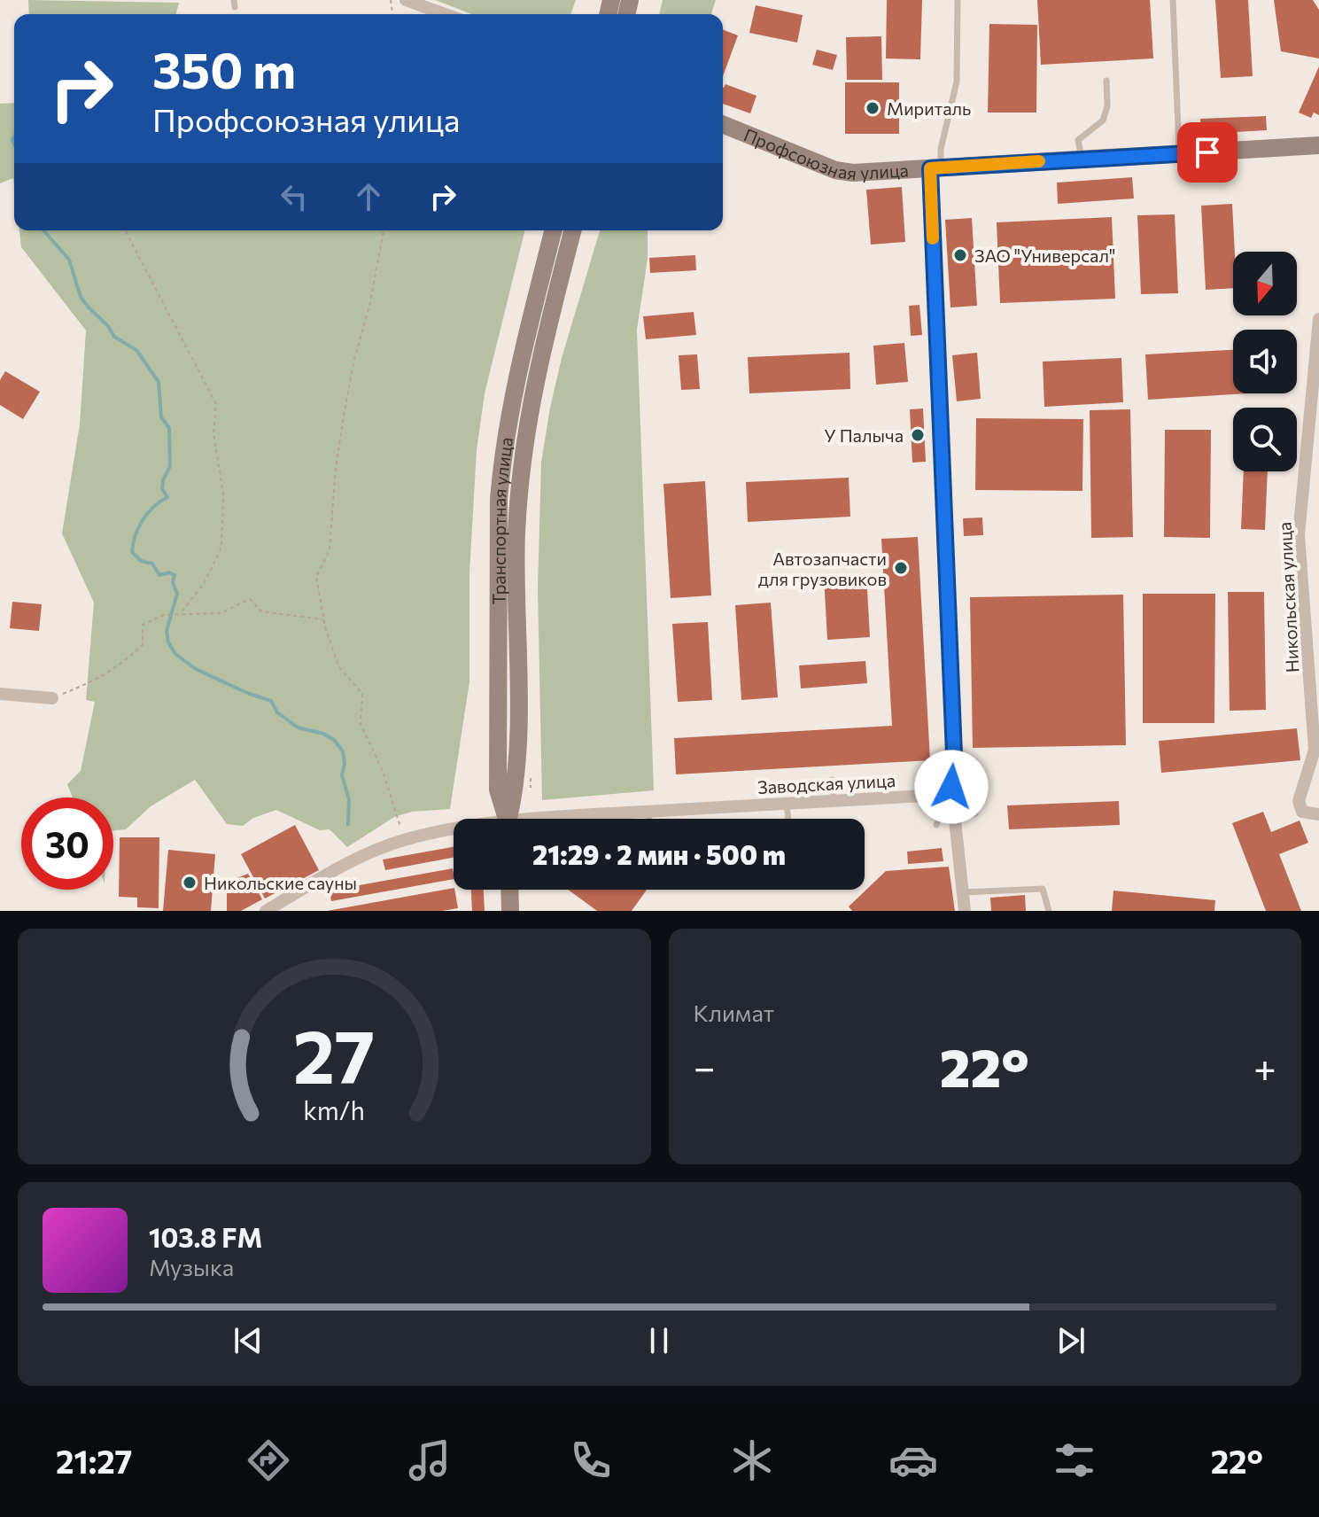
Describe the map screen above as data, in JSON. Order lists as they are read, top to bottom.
{
  "streets": {
    "street": [
      "Профсоюзная улица",
      "Транспортная улица",
      "Никольская улица",
      "Заводская улица"
    ]
  },
  "places": [
    "Мириталь",
    "ЗАО \"Универсал\"",
    "У Палыча",
    "Автозапчасти для грузовиков",
    "Никольские сауны"
  ],
  "north": "bottom",
  "page": {
    "turn": ["350 m", "Профсоюзная улица"],
    "limit": "30",
    "trip": "21:29 · 2 мин · 500 m",
    "tile": "Климат",
    "heat": ["−", "22°", "+"],
    "song": ["103.8 FM", "Музыка"],
    "tabs": ["21:27", "22°"],
    "gauge": ["27", "km/h"]
  }
}
